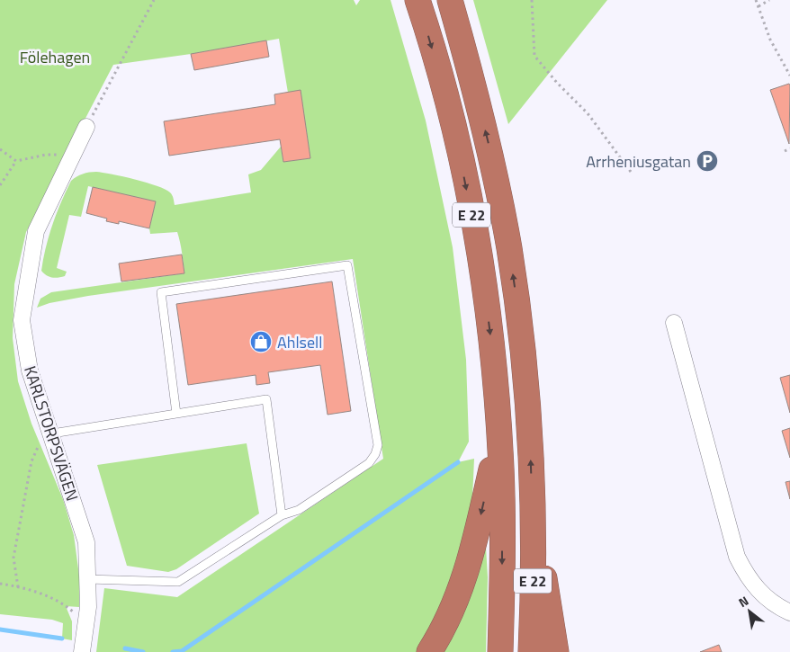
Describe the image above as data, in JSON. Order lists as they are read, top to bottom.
{
  "streets": {
    "highway": ["E 22"],
    "street": ["KARLSTORPSVÄGEN"]
  },
  "parks": ["Fölehagen"],
  "places": {
    "parking": ["Arrheniusgatan"],
    "shop": ["Ahlsell"]
  },
  "north": "top left"
}
